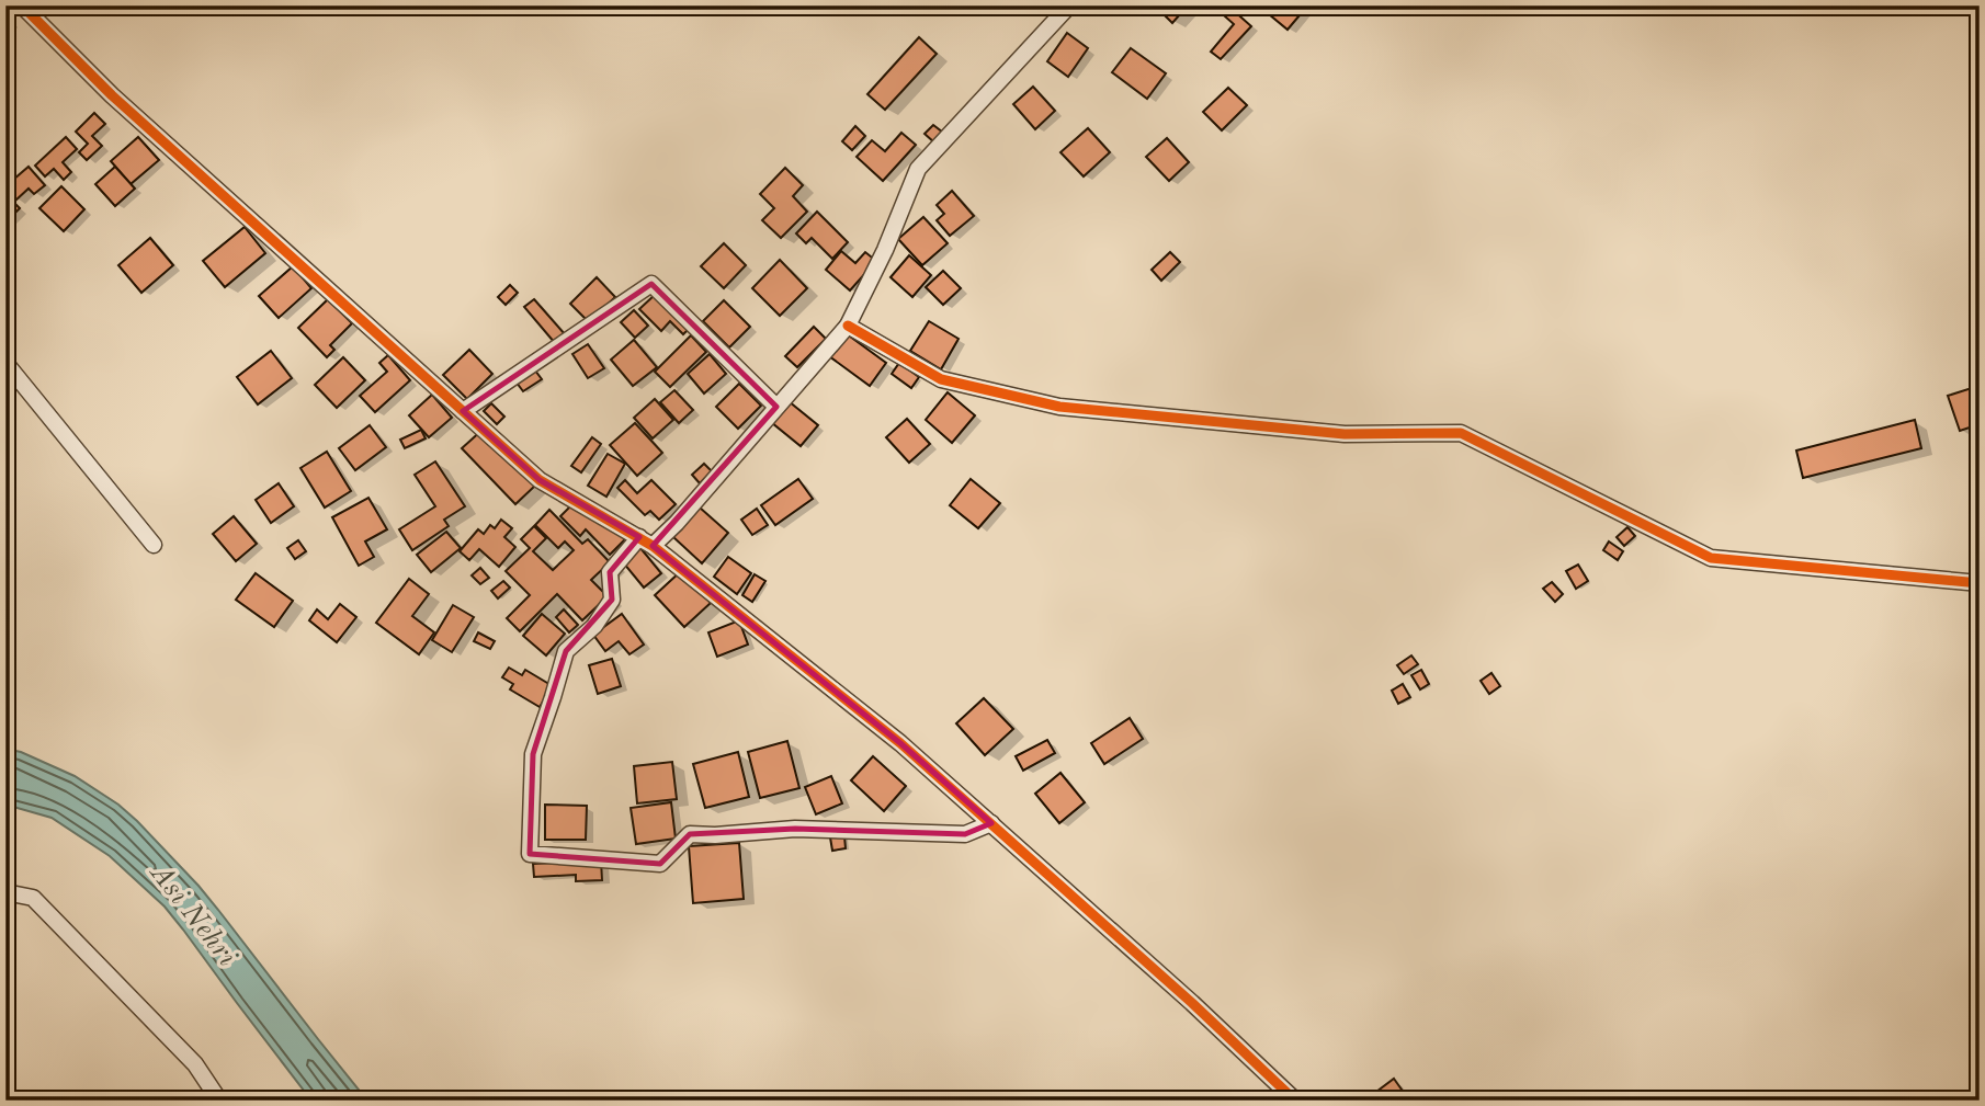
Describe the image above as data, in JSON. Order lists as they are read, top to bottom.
{
  "water": ["Asi Nehri"]
}
